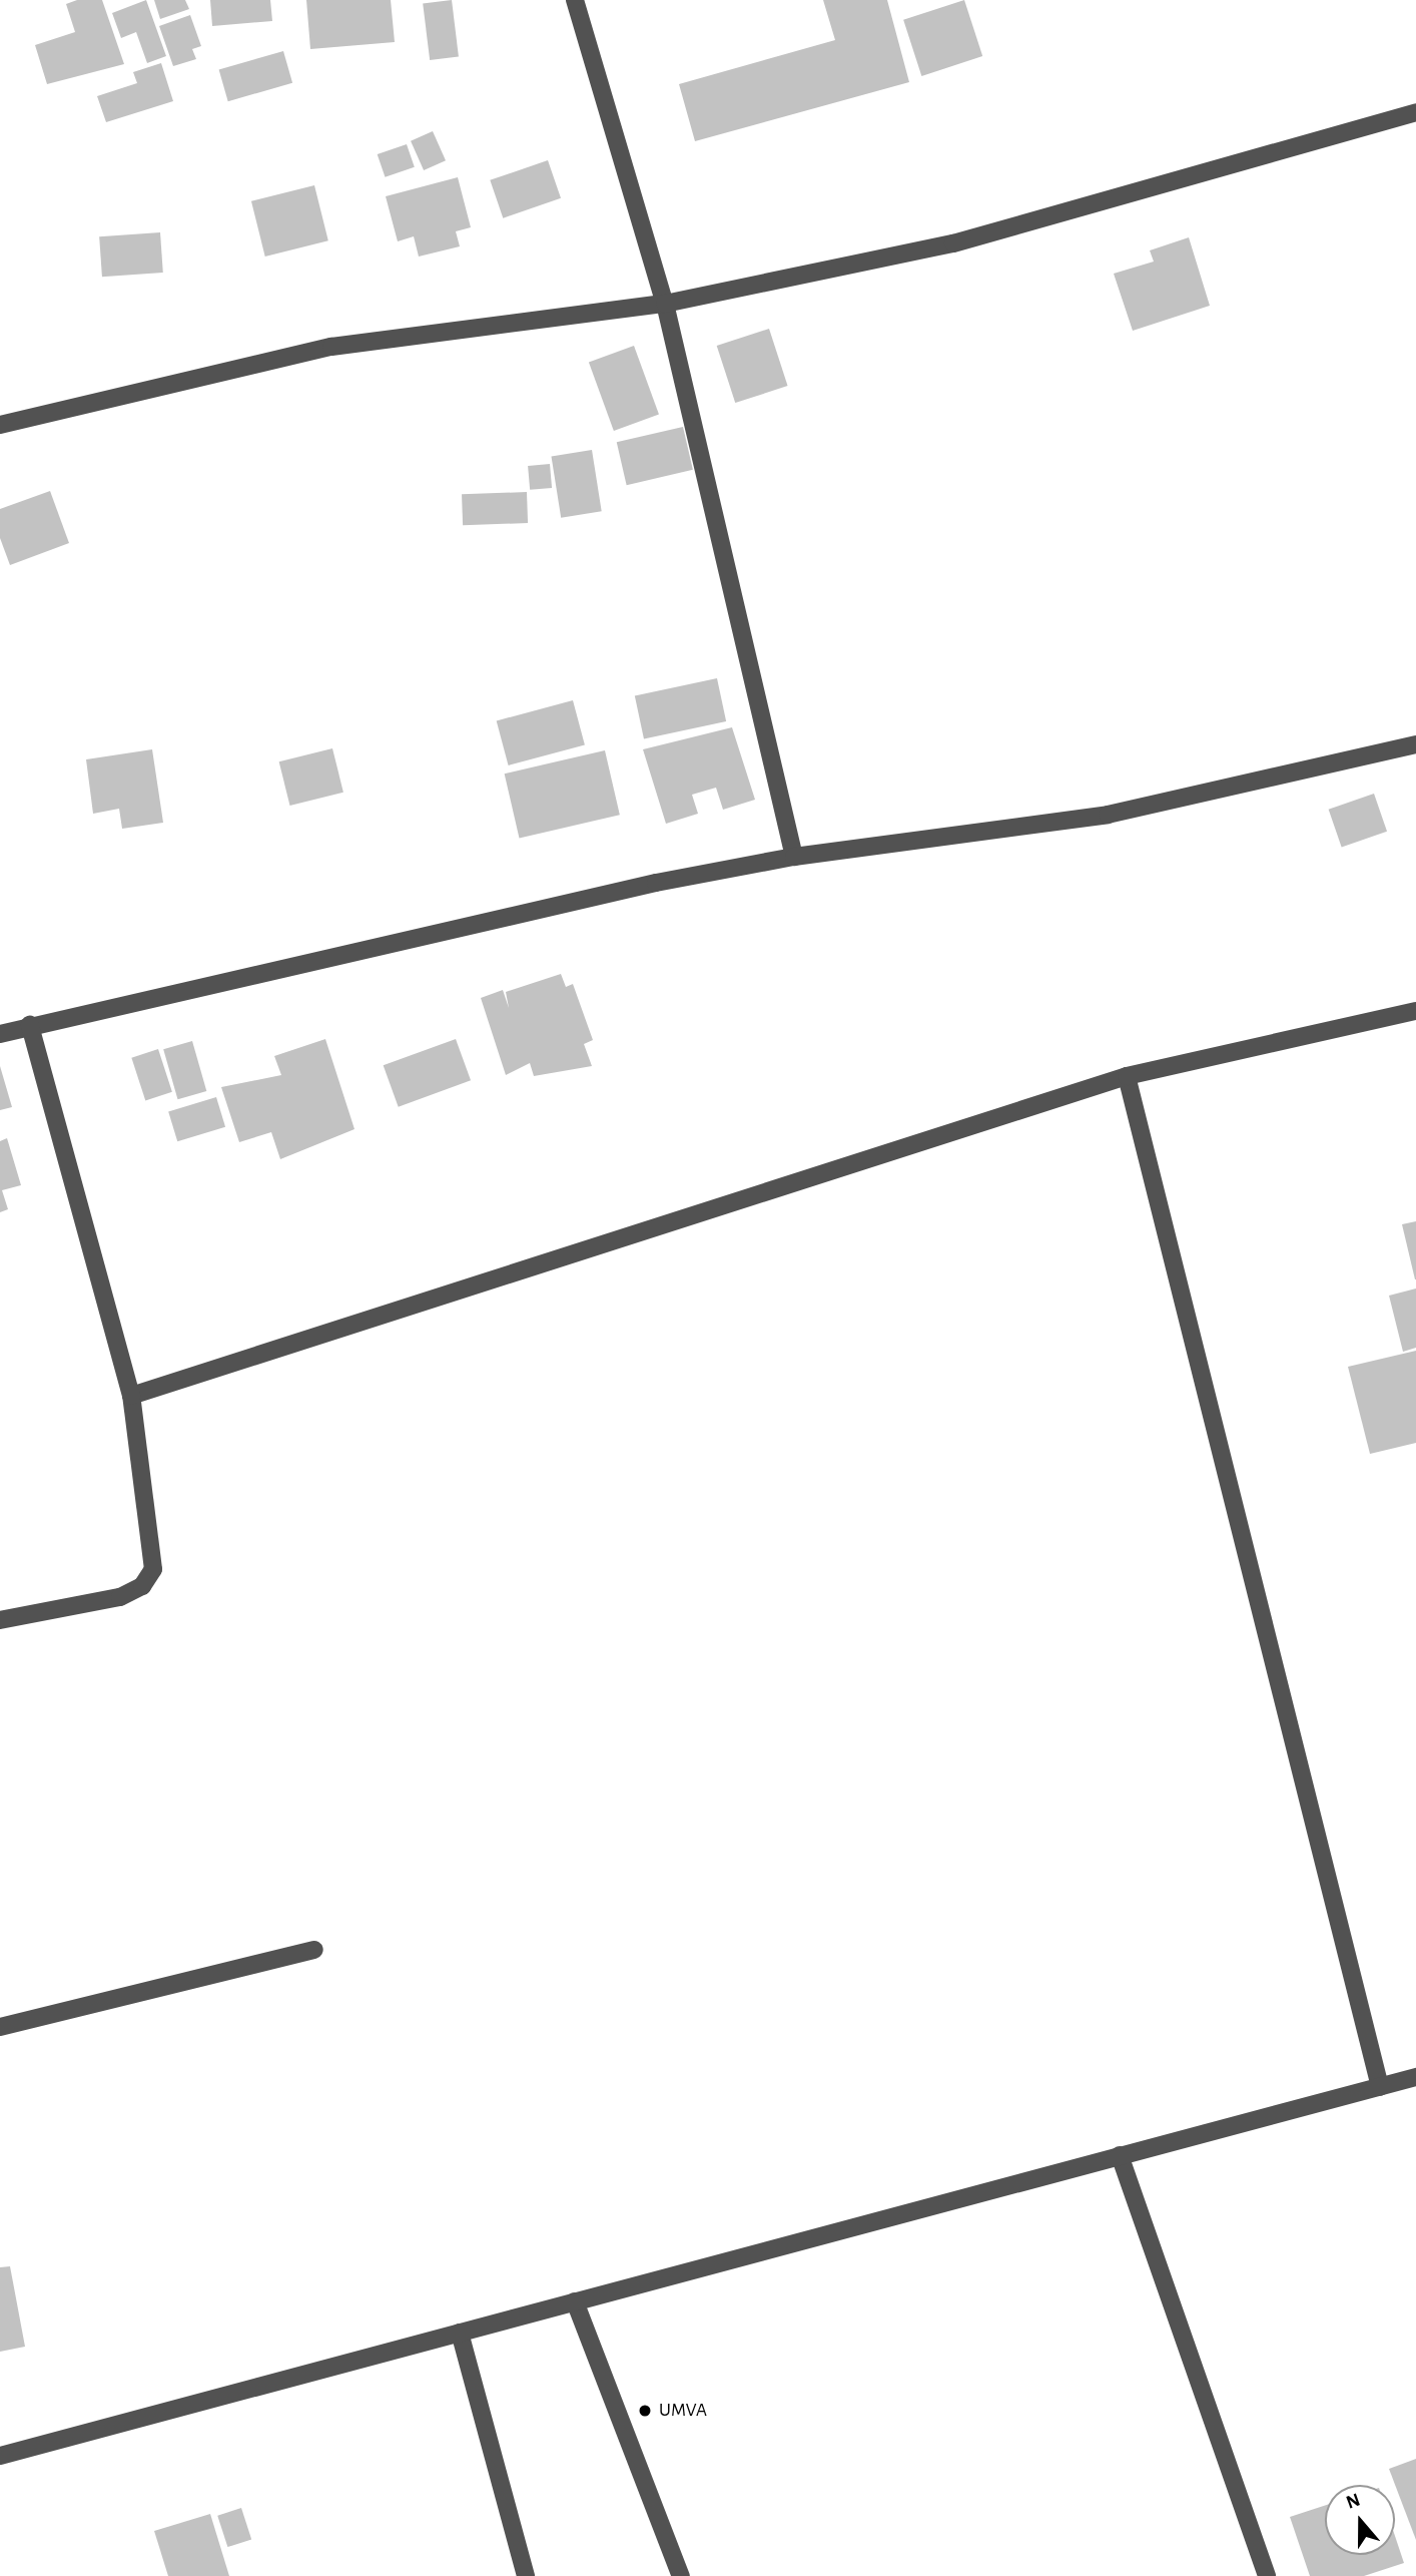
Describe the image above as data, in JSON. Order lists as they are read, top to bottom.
{
  "places": ["UMVA"],
  "north": "top"
}
